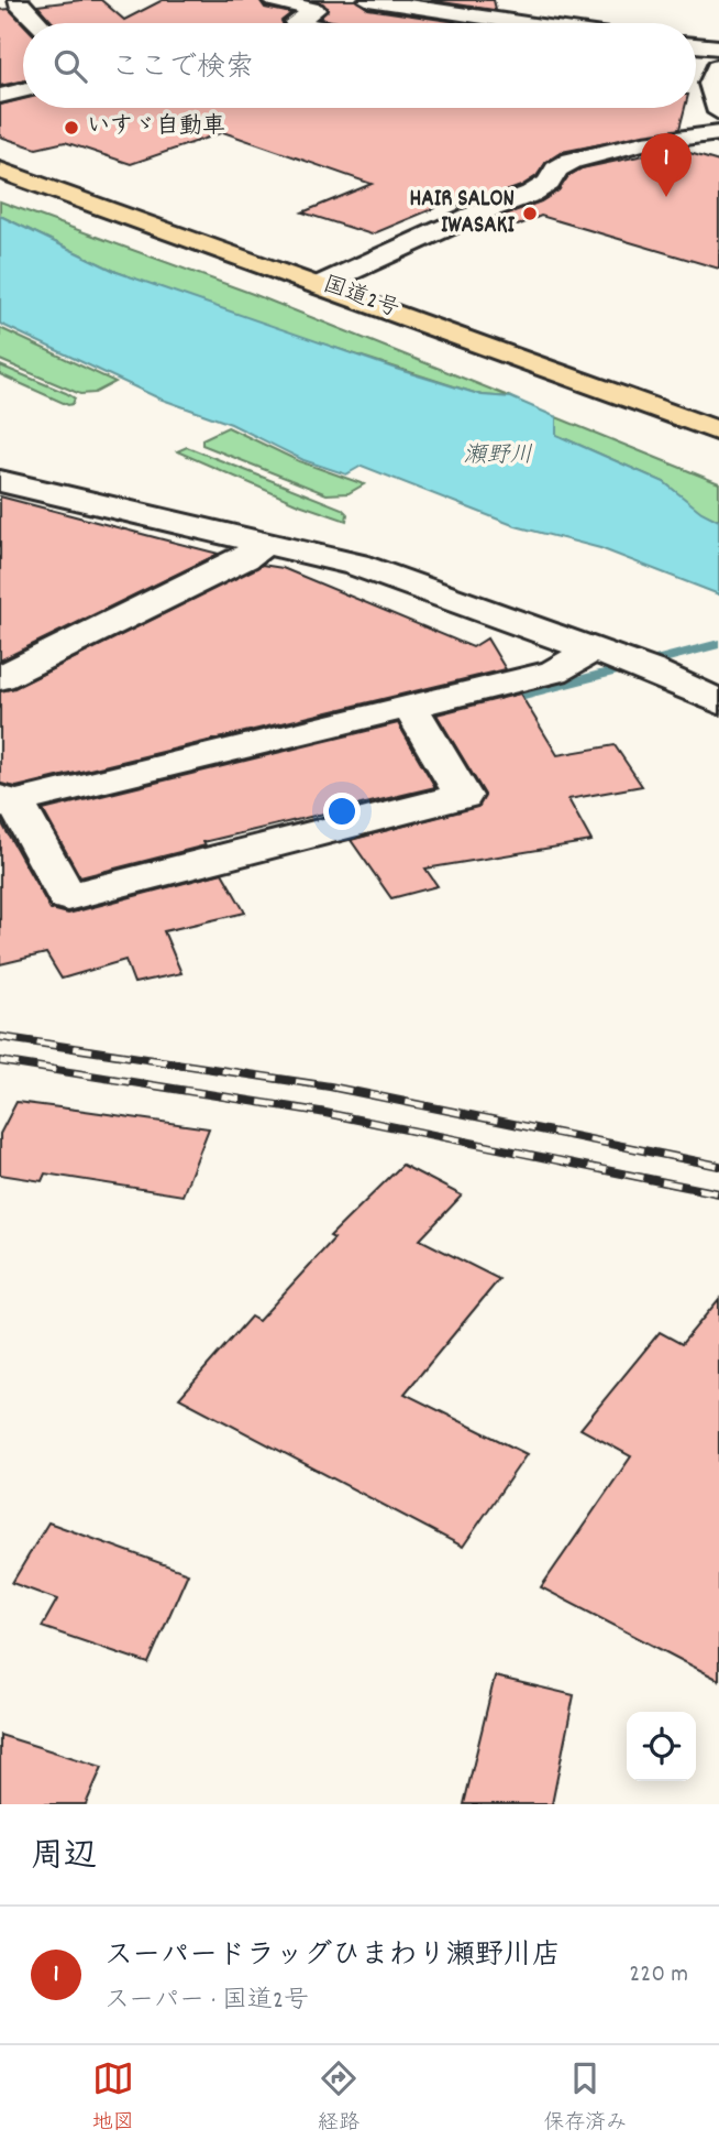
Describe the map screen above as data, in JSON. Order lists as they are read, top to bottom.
{
  "streets": {
    "highway": ["国道2号"]
  },
  "water": ["瀬野川"],
  "places": ["いすゞ自動車", "HAIR SALON IWASAKI"],
  "page": {
    "search": "ここで検索",
    "pins": "1",
    "heading": "周辺",
    "list": [
      {
        "mark": "1",
        "name": "スーパードラッグひまわり瀬野川店",
        "note": "スーパー · 国道2号",
        "value": "220 m"
      }
    ],
    "nav": ["地図", "経路", "保存済み"]
  }
}
